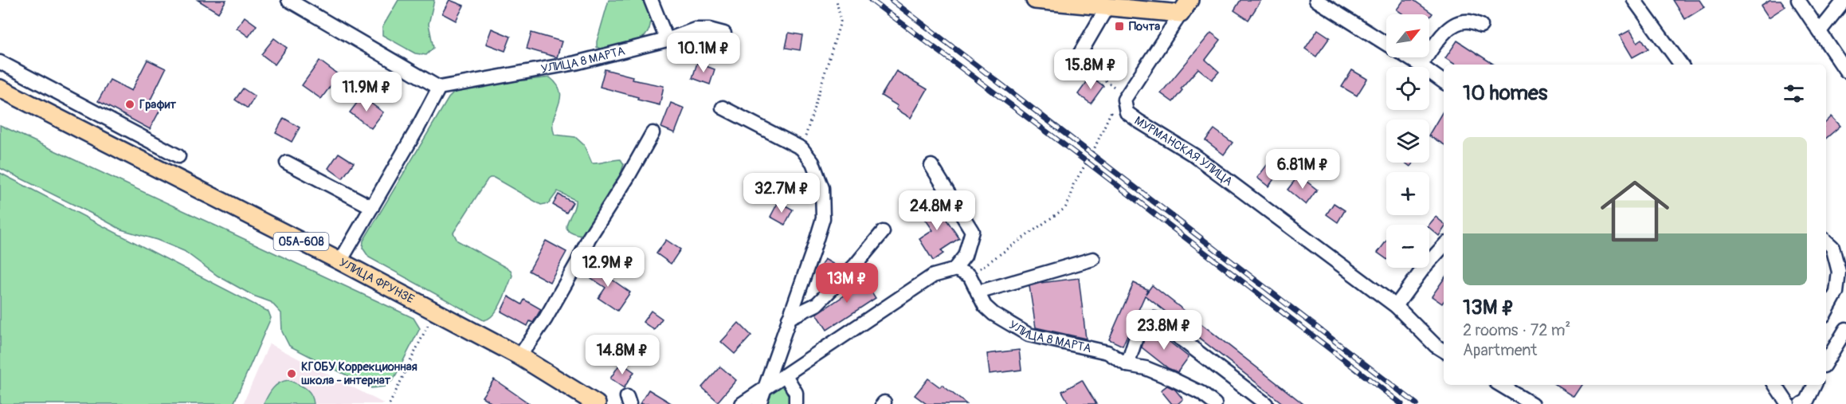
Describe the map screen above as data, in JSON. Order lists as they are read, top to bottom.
{
  "streets": {
    "main road": ["МУРМАНСКАЯ УЛИЦА", "05А-608", "УЛИЦА ФРУНЗЕ"],
    "street": ["УЛИЦА 8 МАРТА"]
  },
  "places": {
    "transit": ["Почта"],
    "other": ["Графит", "КГОБУ Коррекционная школа - интернат"]
  },
  "north": "top right",
  "page": {
    "map_buttons": ["+", "−"],
    "price": [
      "10.1M ₽",
      "15.8M ₽",
      "11.9M ₽",
      "6.81M ₽",
      "32.7M ₽",
      "24.8M ₽",
      "12.9M ₽",
      "13M ₽",
      "23.8M ₽",
      "14.8M ₽"
    ],
    "heading": "10 homes",
    "list": [
      {
        "name": "13M ₽",
        "note": "2 rooms · 72 m² · Apartment"
      }
    ]
  }
}
